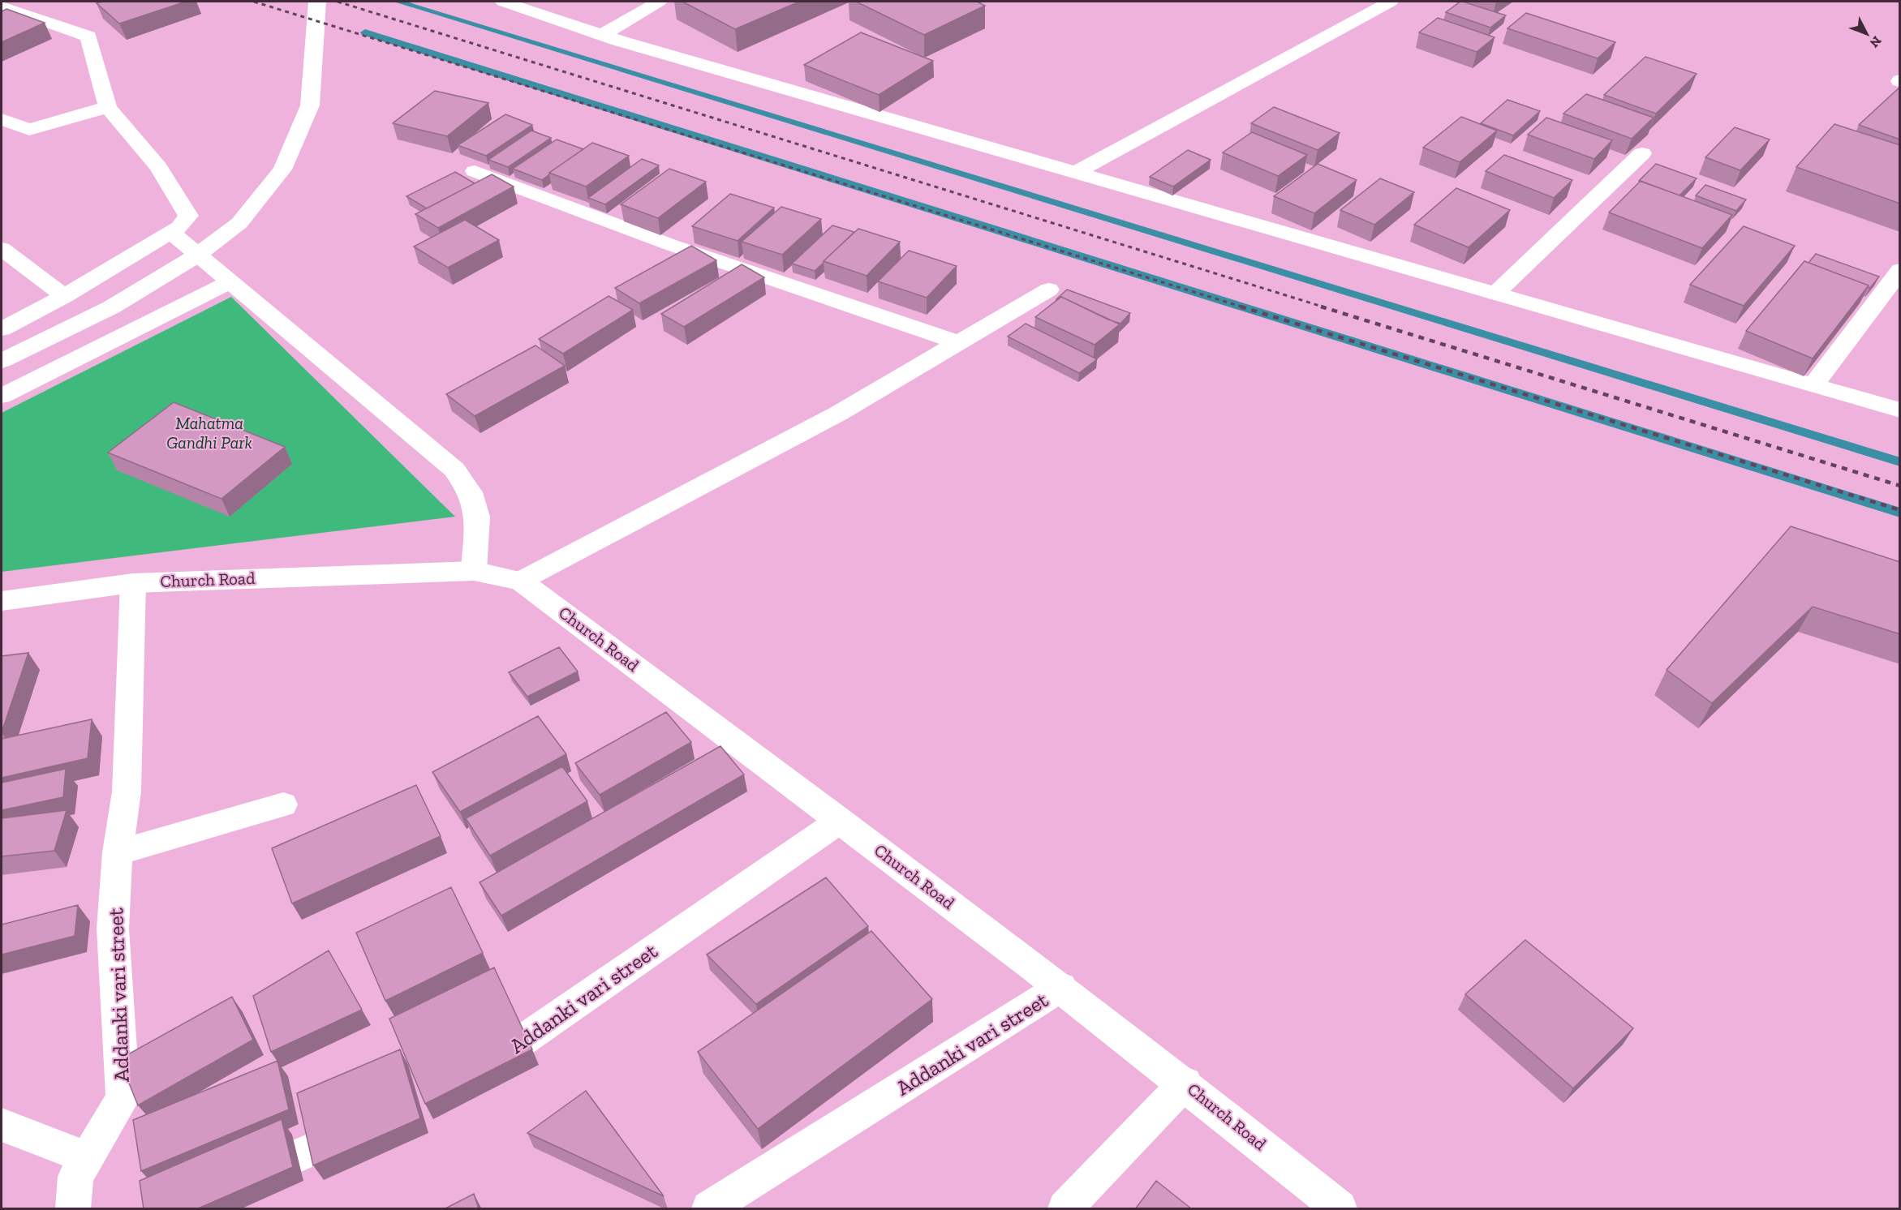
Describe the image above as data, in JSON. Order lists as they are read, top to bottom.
{
  "streets": {
    "street": ["Church Road", "Addanki vari street"]
  },
  "crossings": [
    ["Church Road", "Addanki vari street"]
  ],
  "parks": ["Mahatma Gandhi Park"],
  "north": "bottom right"
}
